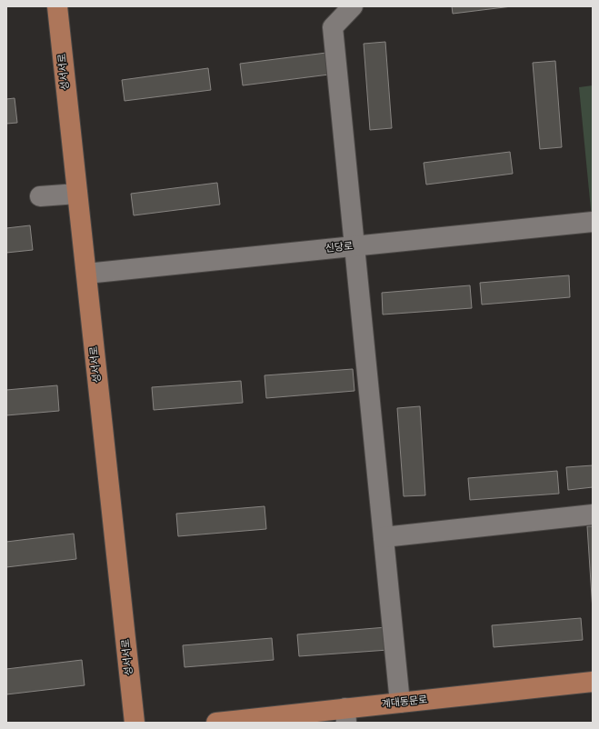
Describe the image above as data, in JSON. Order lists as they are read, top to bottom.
{
  "streets": {
    "main road": ["성서서로", "계대동문로"],
    "street": ["신당로"]
  },
  "crossings": [
    ["성서서로", "신당로"]
  ]
}
